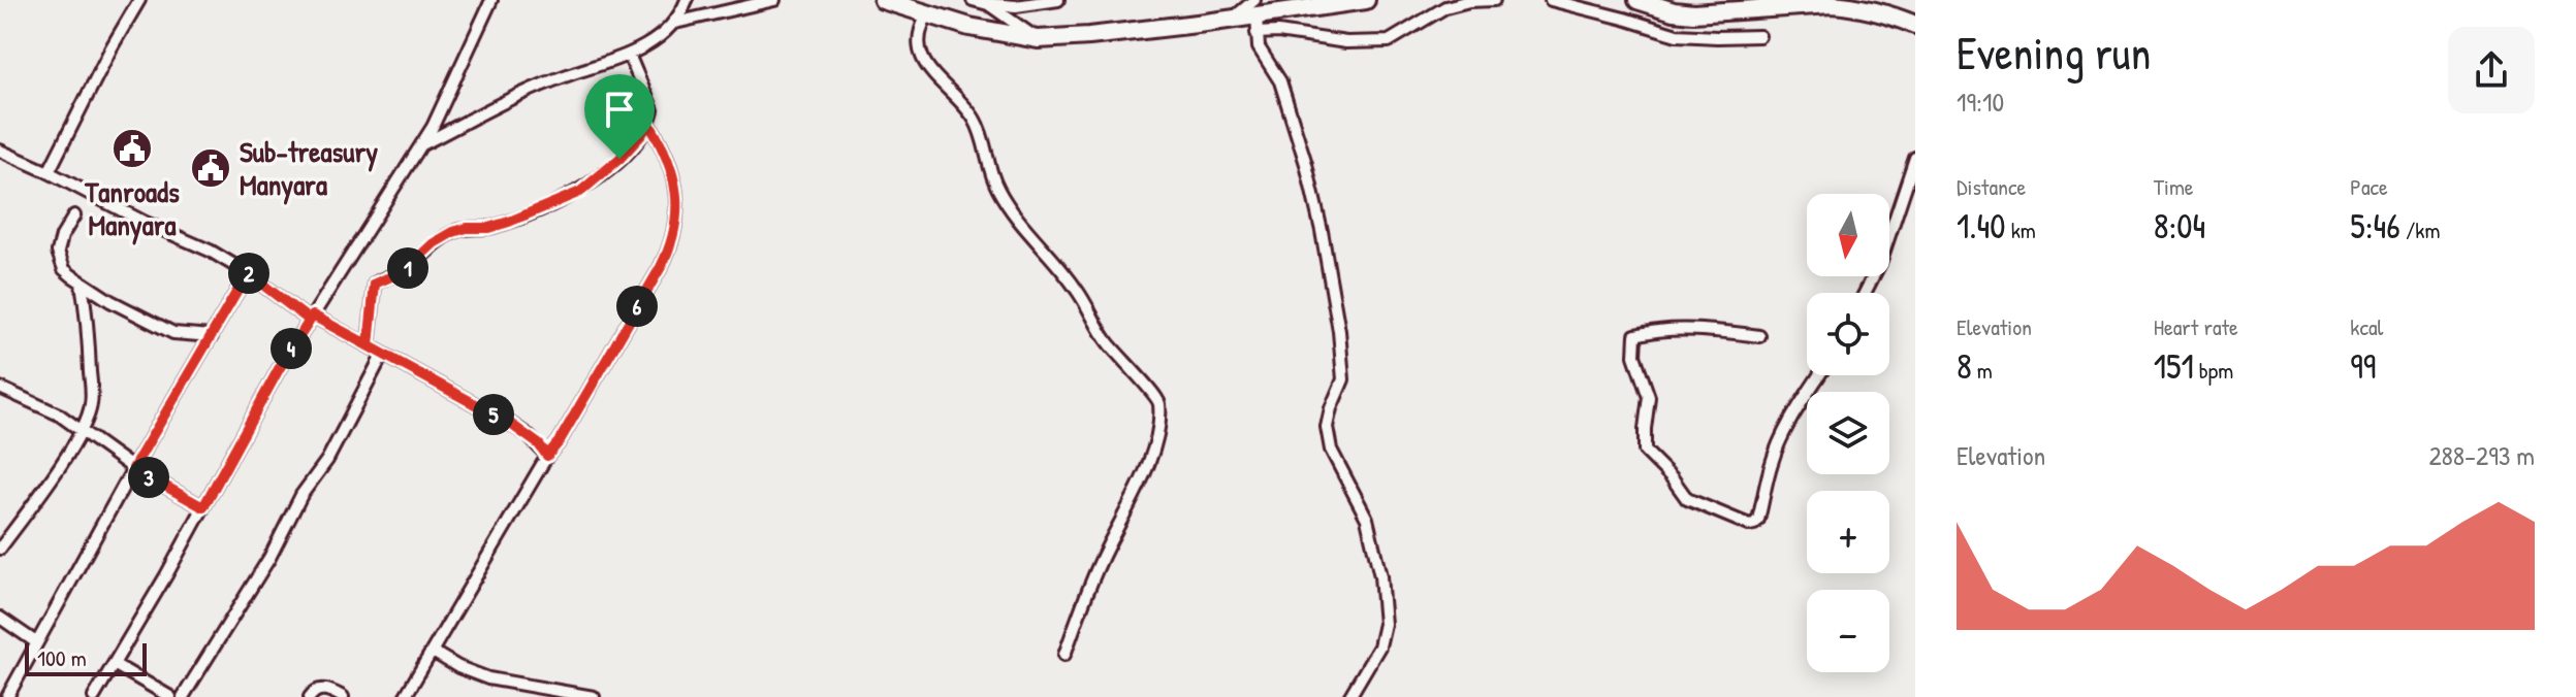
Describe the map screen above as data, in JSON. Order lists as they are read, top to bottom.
{
  "places": {
    "public building": ["Tanroads Manyara", "Sub-treasury Manyara"]
  },
  "scale_bar": "100 m",
  "north": "bottom",
  "page": {
    "heading": ["Evening run", "19:10"],
    "stats": [
      ["Distance", "1.40 km"],
      ["Time", "8:04"],
      ["Pace", "5:46 /km"],
      ["Elevation", "8 m"],
      ["Heart rate", "151 bpm"],
      ["kcal", "99"]
    ],
    "map_buttons": ["+", "−"],
    "pins": [
      "1",
      "2",
      "6",
      "4",
      "5",
      "3"
    ],
    "chart": ["Elevation", "288–293 m"],
    "scale": "100 m"
  }
}
